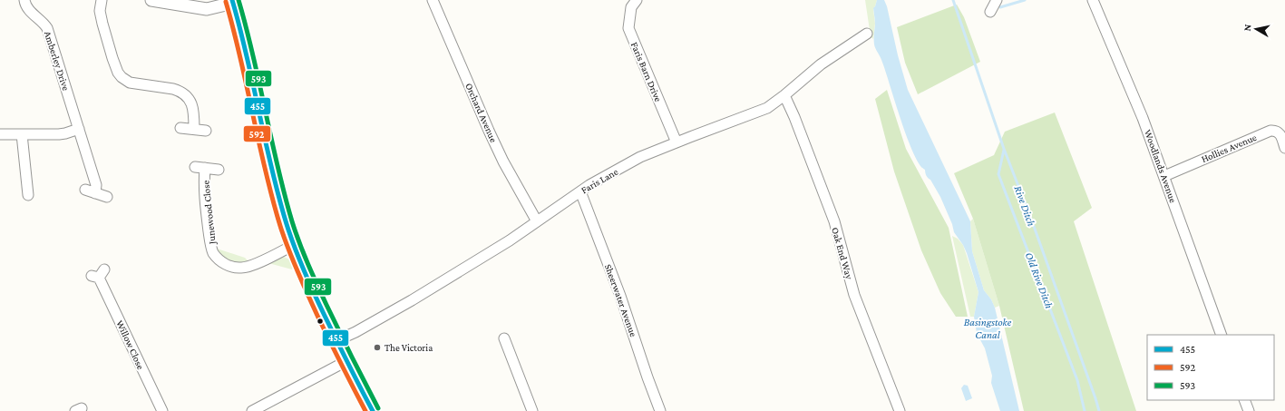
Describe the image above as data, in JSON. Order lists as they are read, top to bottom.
{
  "streets": {
    "street": [
      "Amberley Drive",
      "Faris Barn Drive",
      "Orchard Avenue",
      "Hollies Avenue",
      "Woodlands Avenue",
      "Faris Lane",
      "Junewood Close",
      "Oak End Way",
      "Sheerwater Avenue",
      "Willow Close"
    ]
  },
  "crossings": [
    ["Faris Barn Drive", "Faris Lane"],
    ["Orchard Avenue", "Faris Lane"],
    ["Hollies Avenue", "Woodlands Avenue"],
    ["Faris Lane", "Oak End Way"],
    ["Faris Lane", "Sheerwater Avenue"]
  ],
  "water": ["Rive Ditch", "Old Rive Ditch", "Basingstoke Canal"],
  "places": ["The Victoria"],
  "lines": ["transit line 455", "transit line 593", "transit line 592"],
  "legend": ["455", "592", "593"],
  "north": "left"
}
